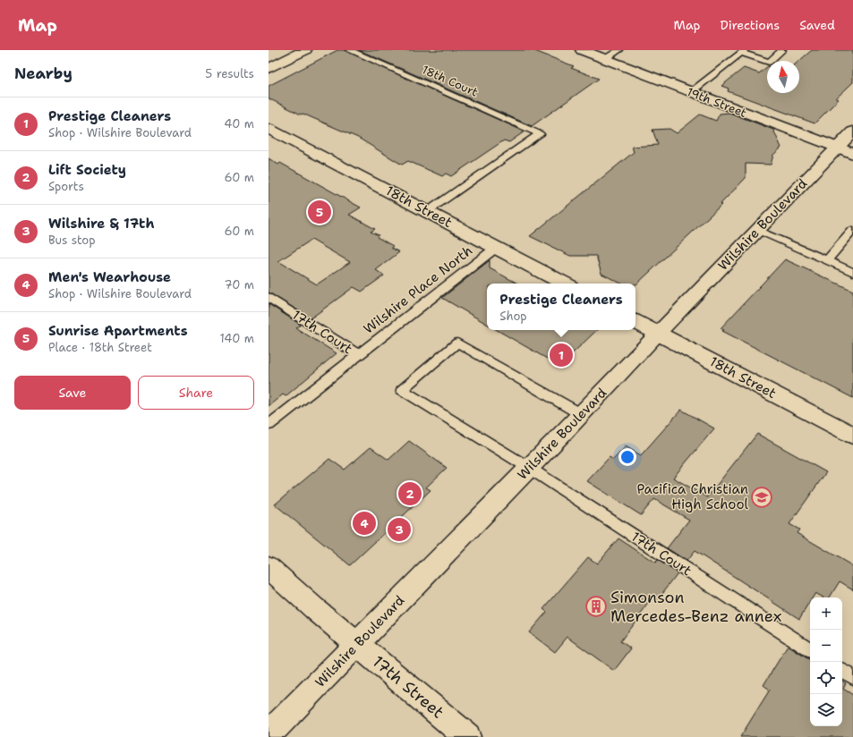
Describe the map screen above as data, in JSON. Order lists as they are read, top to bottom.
{
  "streets": {
    "street": [
      "19th Street",
      "18th Street",
      "Wilshire Boulevard",
      "17th Street"
    ],
    "lane": ["18th Court", "Wilshire Place North", "17th Court"]
  },
  "crossings": [
    ["18th Court", "18th Street"],
    ["19th Street", "Wilshire Boulevard"],
    ["18th Street", "Wilshire Boulevard"],
    ["18th Street", "Wilshire Place North"],
    ["Wilshire Boulevard", "17th Court"],
    ["Wilshire Boulevard", "17th Street"],
    ["Wilshire Place North", "17th Court"]
  ],
  "places": {
    "school or university": ["Pacifica Christian High School"],
    "building": ["Simonson Mercedes-Benz annex"]
  },
  "north": "top",
  "page": {
    "header": "Map",
    "nav": ["Map", "Directions", "Saved"],
    "heading": ["Nearby", "5 results"],
    "list": [
      {
        "mark": "1",
        "name": "Prestige Cleaners",
        "note": "Shop · Wilshire Boulevard",
        "value": "40 m"
      },
      {
        "mark": "2",
        "name": "Lift Society",
        "note": "Sports",
        "value": "60 m"
      },
      {
        "mark": "3",
        "name": "Wilshire & 17th",
        "note": "Bus stop",
        "value": "60 m"
      },
      {
        "mark": "4",
        "name": "Men's Wearhouse",
        "note": "Shop · Wilshire Boulevard",
        "value": "70 m"
      },
      {
        "mark": "5",
        "name": "Sunrise Apartments",
        "note": "Place · 18th Street",
        "value": "140 m"
      }
    ],
    "pins": [
      "5",
      "1",
      "2",
      "4",
      "3"
    ],
    "popup": ["Prestige Cleaners", "Shop"],
    "buttons": ["Save", "Share"],
    "map_buttons": ["+", "−"]
  }
}
